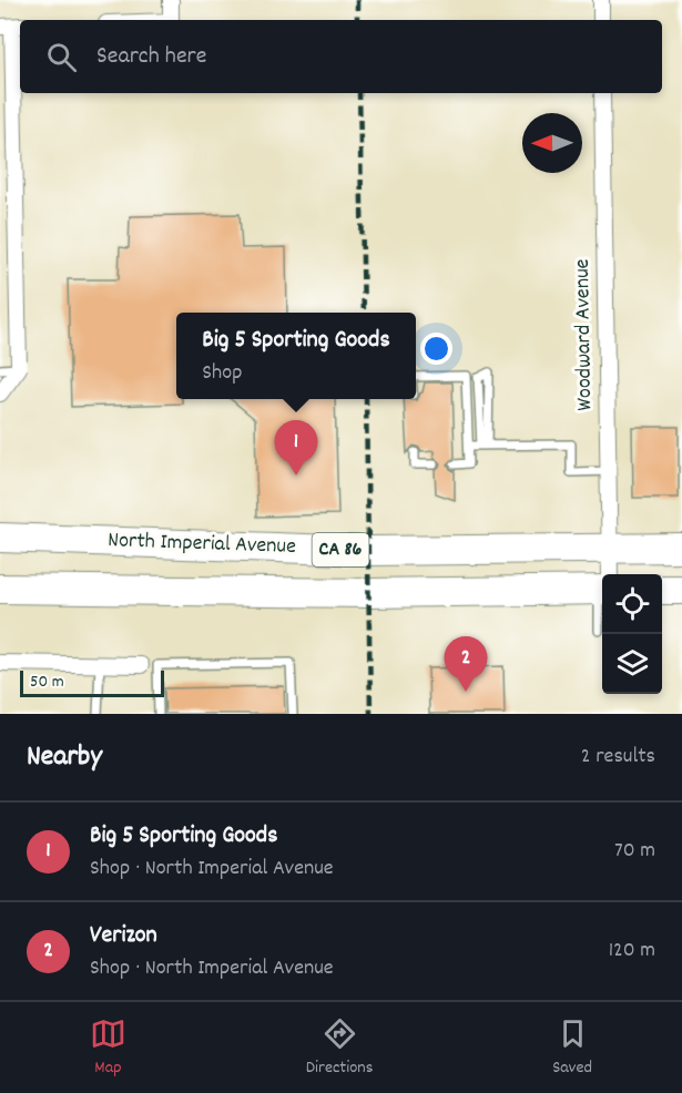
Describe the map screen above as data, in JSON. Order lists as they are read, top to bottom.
{
  "streets": {
    "highway": ["North Imperial Avenue", "CA 86"],
    "street": ["Woodward Avenue"]
  },
  "crossings": [
    ["Woodward Avenue", "North Imperial Avenue"]
  ],
  "scale_bar": "50 m",
  "north": "left",
  "page": {
    "search": "Search here",
    "popup": ["Big 5 Sporting Goods", "Shop"],
    "pins": ["1", "2"],
    "scale": "50 m",
    "heading": ["Nearby", "2 results"],
    "list": [
      {
        "mark": "1",
        "name": "Big 5 Sporting Goods",
        "note": "Shop · North Imperial Avenue",
        "value": "70 m"
      },
      {
        "mark": "2",
        "name": "Verizon",
        "note": "Shop · North Imperial Avenue",
        "value": "120 m"
      }
    ],
    "nav": ["Map", "Directions", "Saved"]
  }
}
